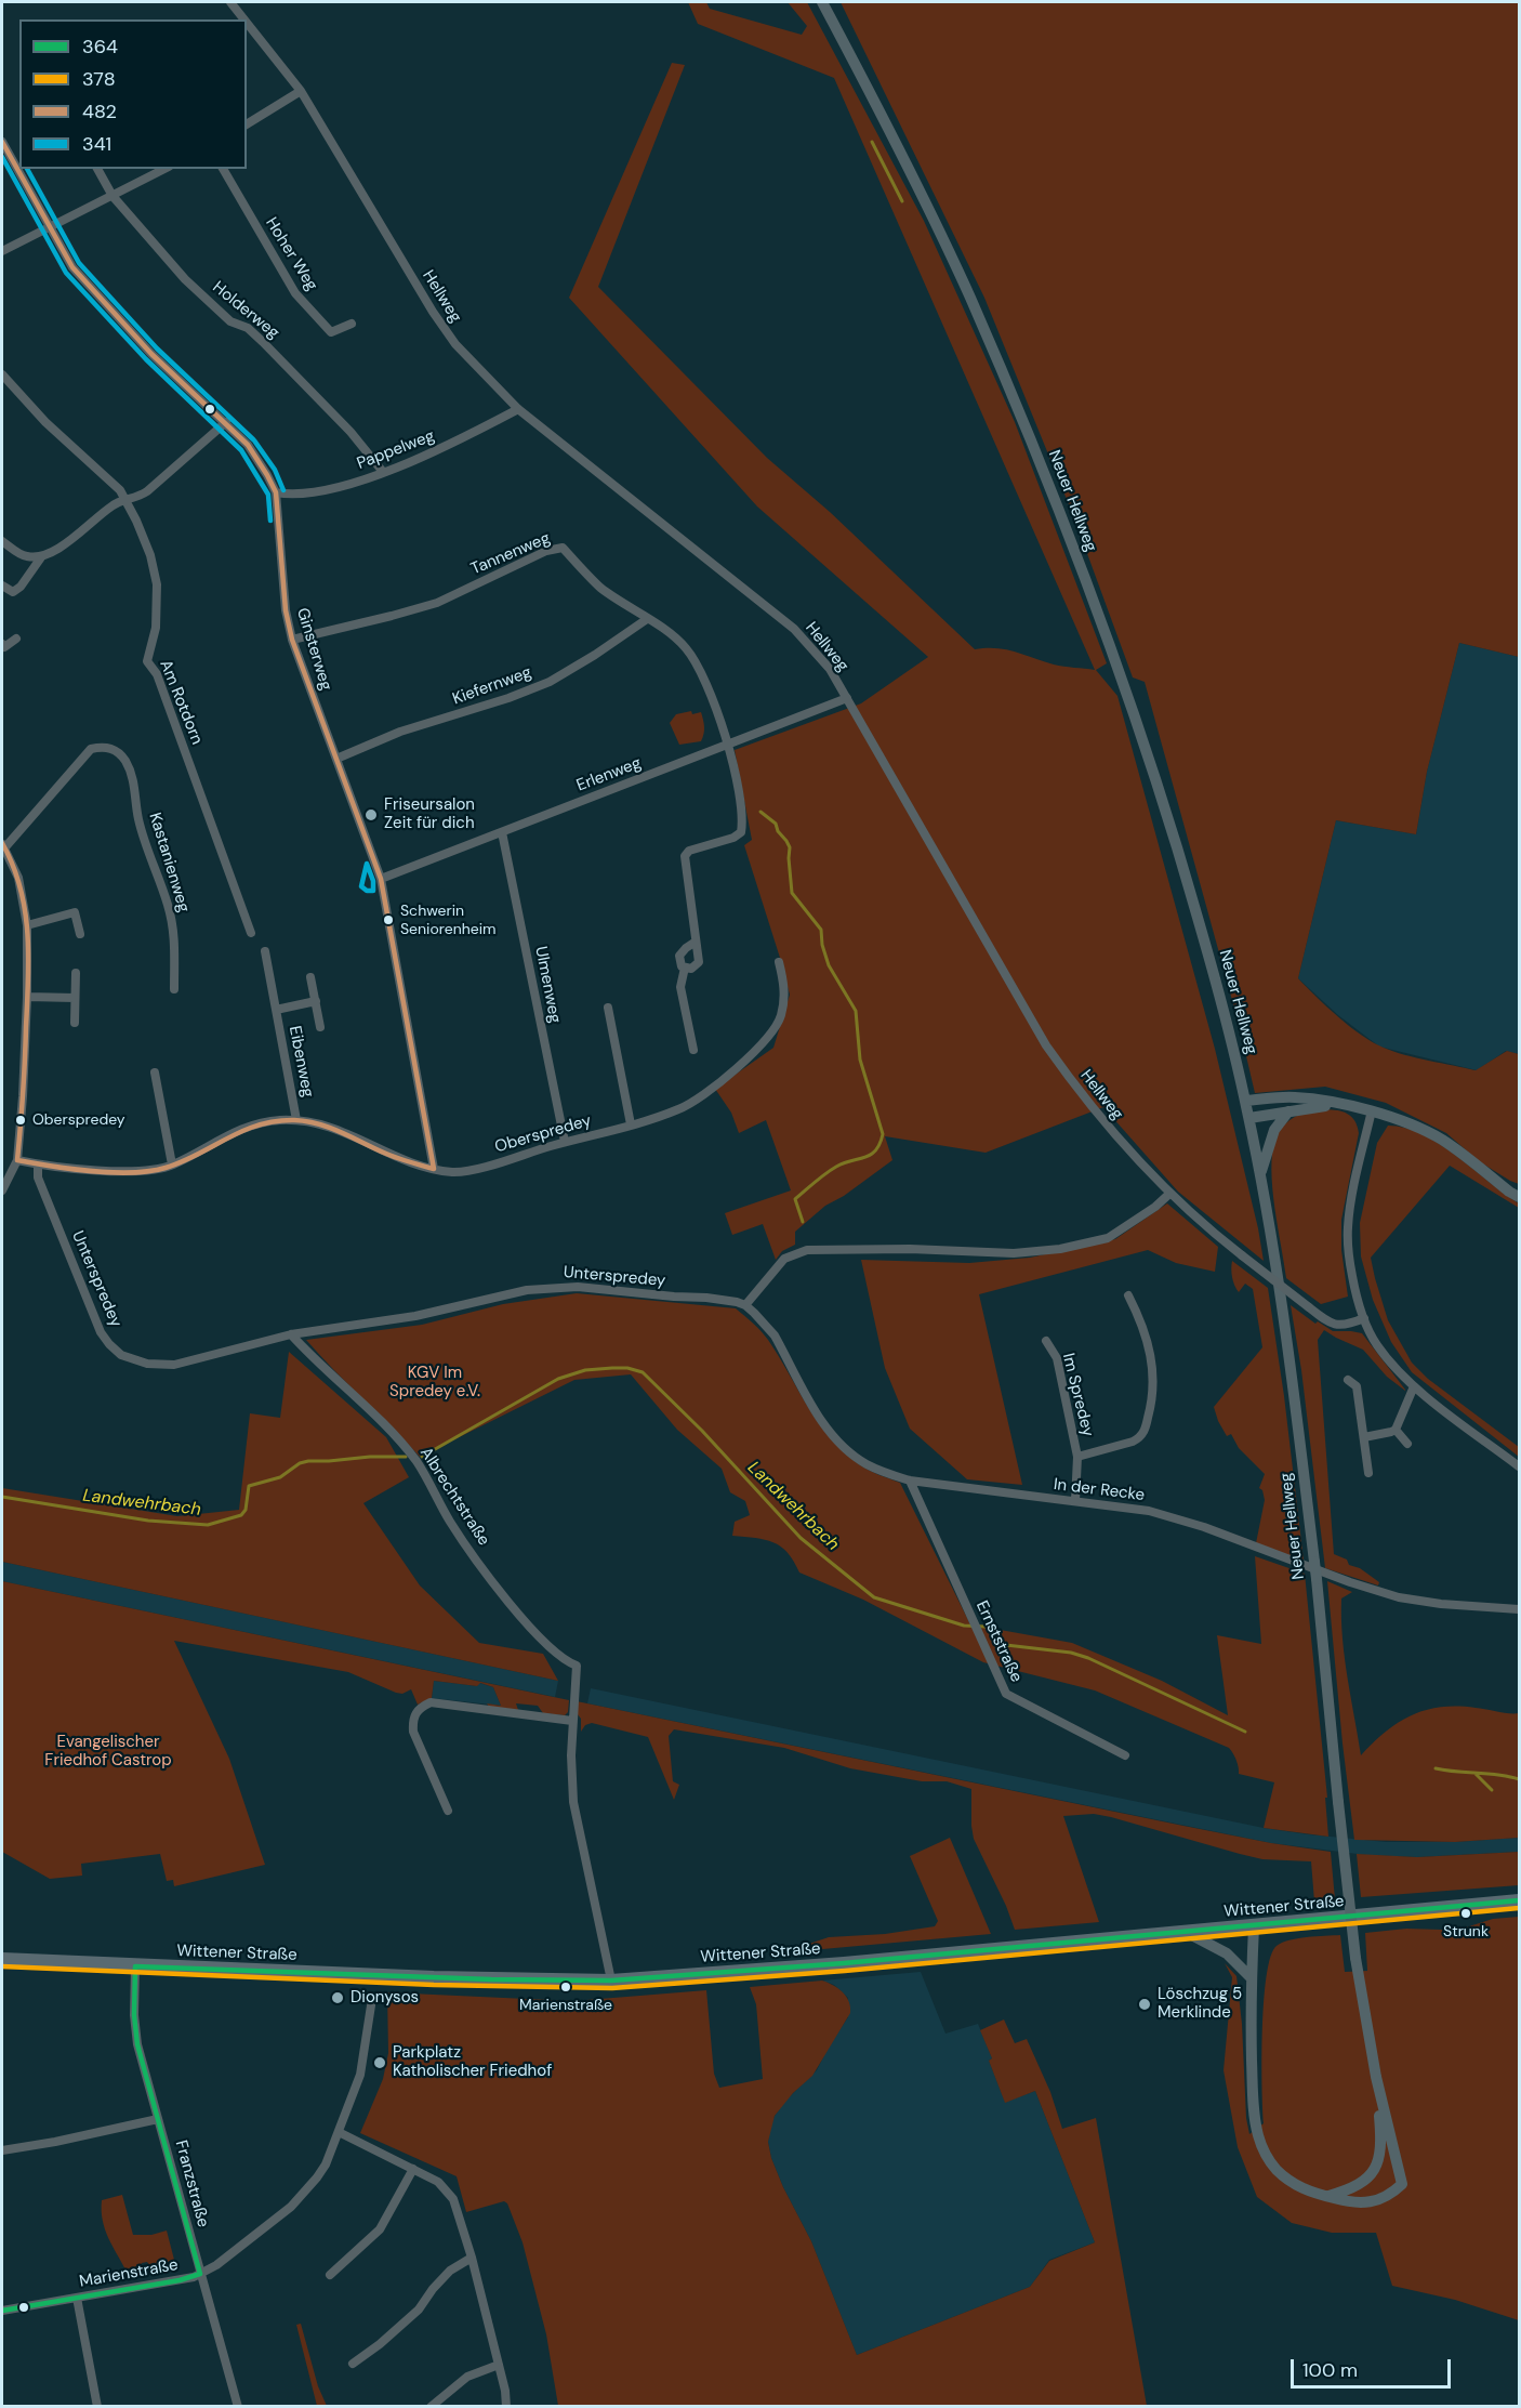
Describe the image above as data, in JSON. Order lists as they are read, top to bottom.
{
  "streets": {
    "main road": ["Neuer Hellweg", "Wittener Straße"],
    "street": [
      "Hoher Weg",
      "Hellweg",
      "Holderweg",
      "Pappelweg",
      "Tannenweg",
      "Ginsterweg",
      "Kiefernweg",
      "Am Rotdorn",
      "Erlenweg",
      "Kastanienweg",
      "Ulmenweg",
      "Eibenweg",
      "Oberspredey",
      "Unterspredey",
      "Im Spredey",
      "In der Recke",
      "Albrechtstraße",
      "Ernststraße",
      "Franzstraße",
      "Marienstraße"
    ]
  },
  "crossings": [
    ["Hellweg", "Pappelweg"],
    ["Hellweg", "Erlenweg"],
    ["Holderweg", "Pappelweg"],
    ["Pappelweg", "Ginsterweg"],
    ["Neuer Hellweg", "Wittener Straße"],
    ["Tannenweg", "Ginsterweg"],
    ["Tannenweg", "Kiefernweg"],
    ["Tannenweg", "Erlenweg"],
    ["Ginsterweg", "Kiefernweg"],
    ["Ginsterweg", "Erlenweg"],
    ["Ginsterweg", "Oberspredey"],
    ["Erlenweg", "Ulmenweg"],
    ["Ulmenweg", "Oberspredey"],
    ["Eibenweg", "Oberspredey"],
    ["Oberspredey", "Unterspredey"],
    ["Unterspredey", "In der Recke"],
    ["Unterspredey", "Albrechtstraße"],
    ["Im Spredey", "In der Recke"],
    ["In der Recke", "Ernststraße"],
    ["Albrechtstraße", "Wittener Straße"],
    ["Wittener Straße", "Franzstraße"],
    ["Franzstraße", "Marienstraße"]
  ],
  "water": ["Landwehrbach"],
  "parks": ["KGV Im Spredey e.V.", "Evangelischer Friedhof Castrop"],
  "places": [
    "Friseursalon Zeit für dich",
    "Schwerin Seniorenheim",
    "Oberspredey",
    "Strunk",
    "Marienstraße",
    "Dionysos",
    "Löschzug 5 Merklinde",
    "Parkplatz Katholischer Friedhof"
  ],
  "lines": [
    "transit line 482",
    "transit line 341",
    "transit line 364",
    "transit line 378"
  ],
  "legend": [
    "364",
    "378",
    "482",
    "341"
  ],
  "scale_bar": "100 m"
}
